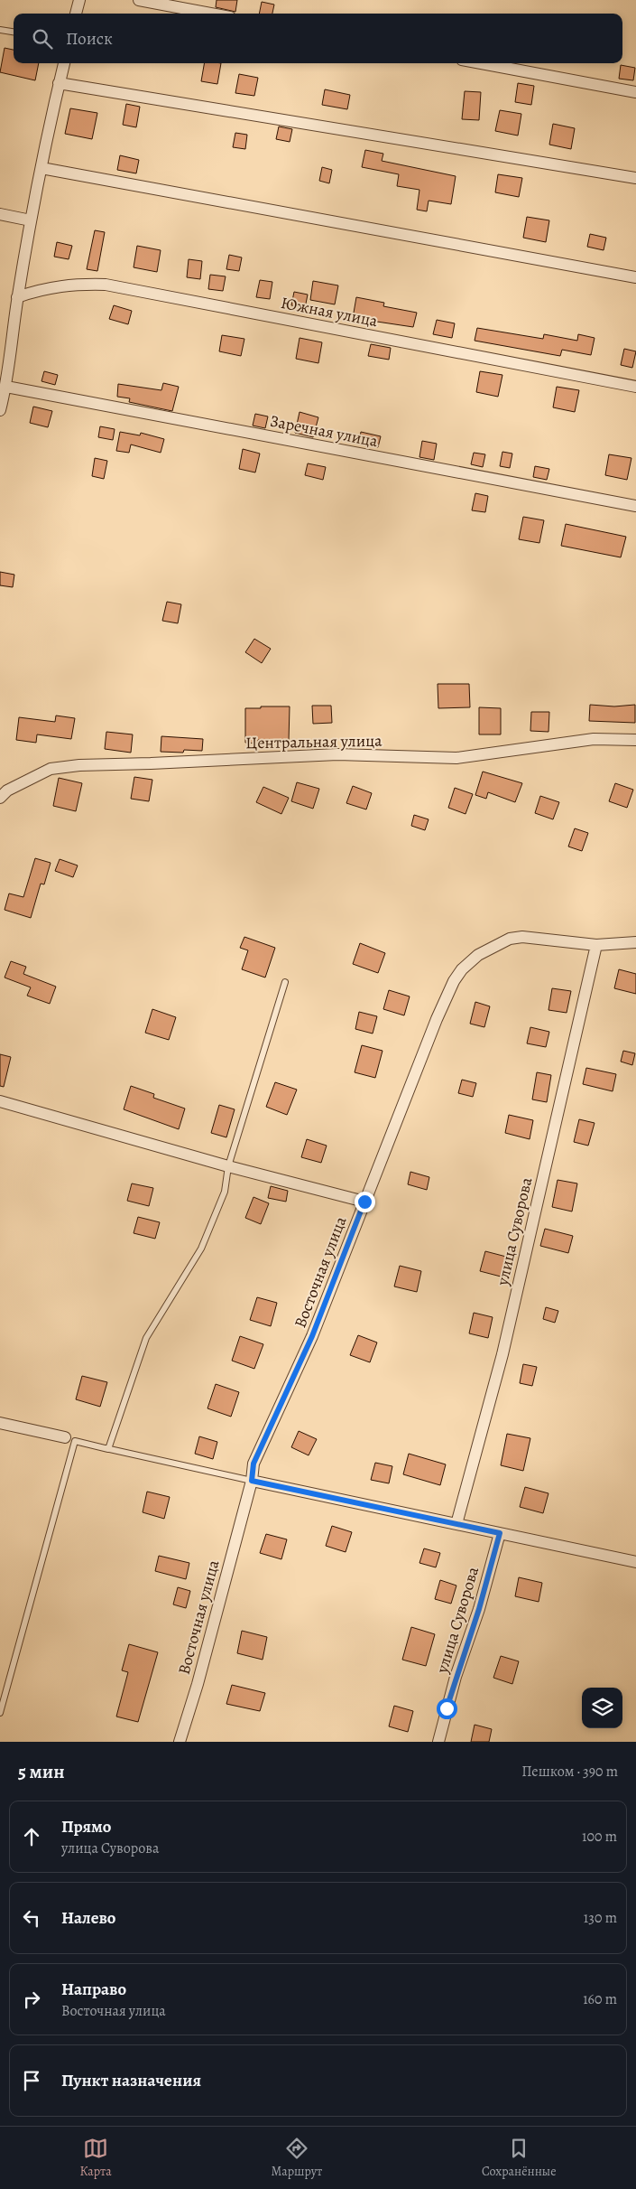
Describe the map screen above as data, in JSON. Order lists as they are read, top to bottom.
{
  "streets": {
    "street": [
      "Южная улица",
      "Заречная улица",
      "Центральная улица",
      "улица Суворова",
      "Восточная улица"
    ]
  },
  "crossings": [
    ["улица Суворова", "Восточная улица"]
  ],
  "page": {
    "search": "Поиск",
    "heading": ["5 мин", "Пешком · 390 m"],
    "list": [
      ["Прямо", "улица Суворова", "100 m"],
      ["Налево", "130 m"],
      ["Направо", "Восточная улица", "160 m"],
      "Пункт назначения"
    ],
    "nav": ["Карта", "Маршрут", "Сохранённые"]
  }
}
